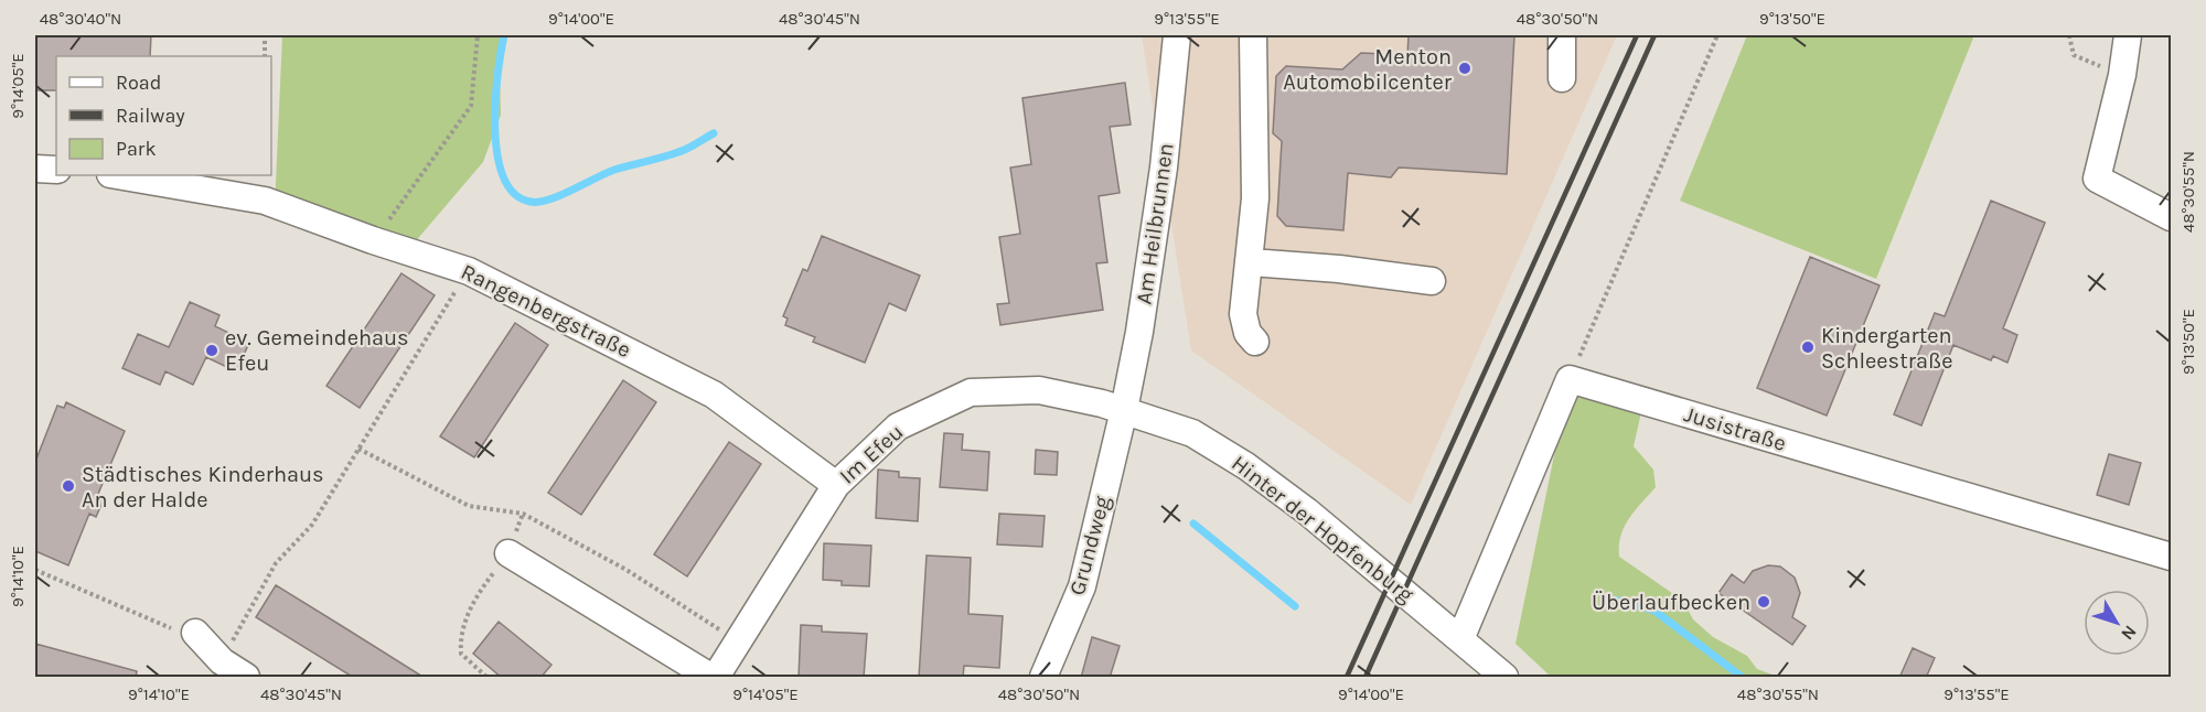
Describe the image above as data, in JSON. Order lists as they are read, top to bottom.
{
  "streets": {
    "street": [
      "Am Heilbrunnen",
      "Rangenbergstraße",
      "Jusistraße",
      "Im Efeu",
      "Hinter der Hopfenburg",
      "Grundweg"
    ]
  },
  "crossings": [
    ["Am Heilbrunnen", "Im Efeu"],
    ["Am Heilbrunnen", "Hinter der Hopfenburg"],
    ["Am Heilbrunnen", "Grundweg"],
    ["Rangenbergstraße", "Im Efeu"],
    ["Im Efeu", "Hinter der Hopfenburg"],
    ["Im Efeu", "Grundweg"],
    ["Hinter der Hopfenburg", "Grundweg"]
  ],
  "places": [
    "Menton Automobilcenter",
    "Kindergarten Schleestraße",
    "ev. Gemeindehaus Efeu",
    "Städtisches Kinderhaus An der Halde",
    "Überlaufbecken"
  ],
  "legend": ["Road", "Railway", "Park"],
  "north": "bottom right",
  "coordinates": [
    "48°30'40\"N",
    "9°14'00\"E",
    "48°30'45\"N",
    "9°13'55\"E",
    "48°30'50\"N",
    "9°13'50\"E",
    "9°14'05\"E",
    "48°30'55\"N",
    "9°14'10\"E"
  ]
}
